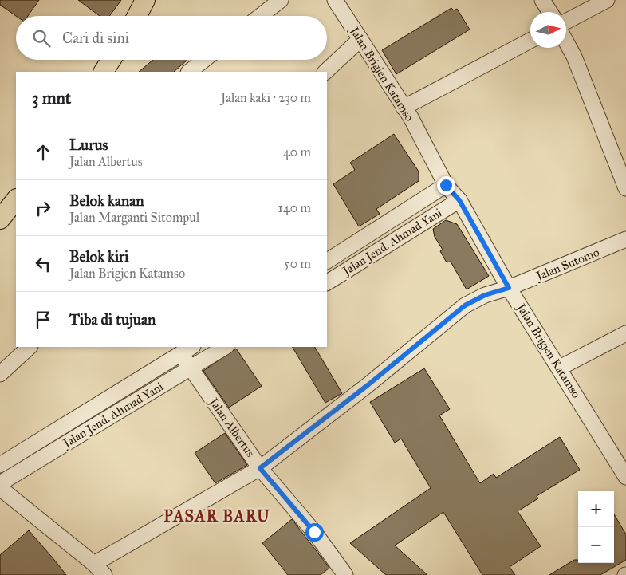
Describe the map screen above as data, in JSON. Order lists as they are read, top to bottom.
{
  "streets": {
    "street": [
      "Jalan Brigjen Katamso",
      "Jalan Jend. Ahmad Yani",
      "Jalan Sutomo",
      "Jalan Albertus"
    ]
  },
  "crossings": [
    ["Jalan Brigjen Katamso", "Jalan Jend. Ahmad Yani"],
    ["Jalan Brigjen Katamso", "Jalan Sutomo"],
    ["Jalan Jend. Ahmad Yani", "Jalan Albertus"],
    ["Jalan Sutomo", "Jalan Albertus"]
  ],
  "districts": ["PASAR BARU"],
  "north": "right",
  "page": {
    "search": "Cari di sini",
    "heading": ["3 mnt", "Jalan kaki · 230 m"],
    "list": [
      ["Lurus", "Jalan Albertus", "40 m"],
      ["Belok kanan", "Jalan Marganti Sitompul", "140 m"],
      ["Belok kiri", "Jalan Brigjen Katamso", "50 m"],
      "Tiba di tujuan"
    ],
    "map_buttons": ["+", "−"]
  }
}
